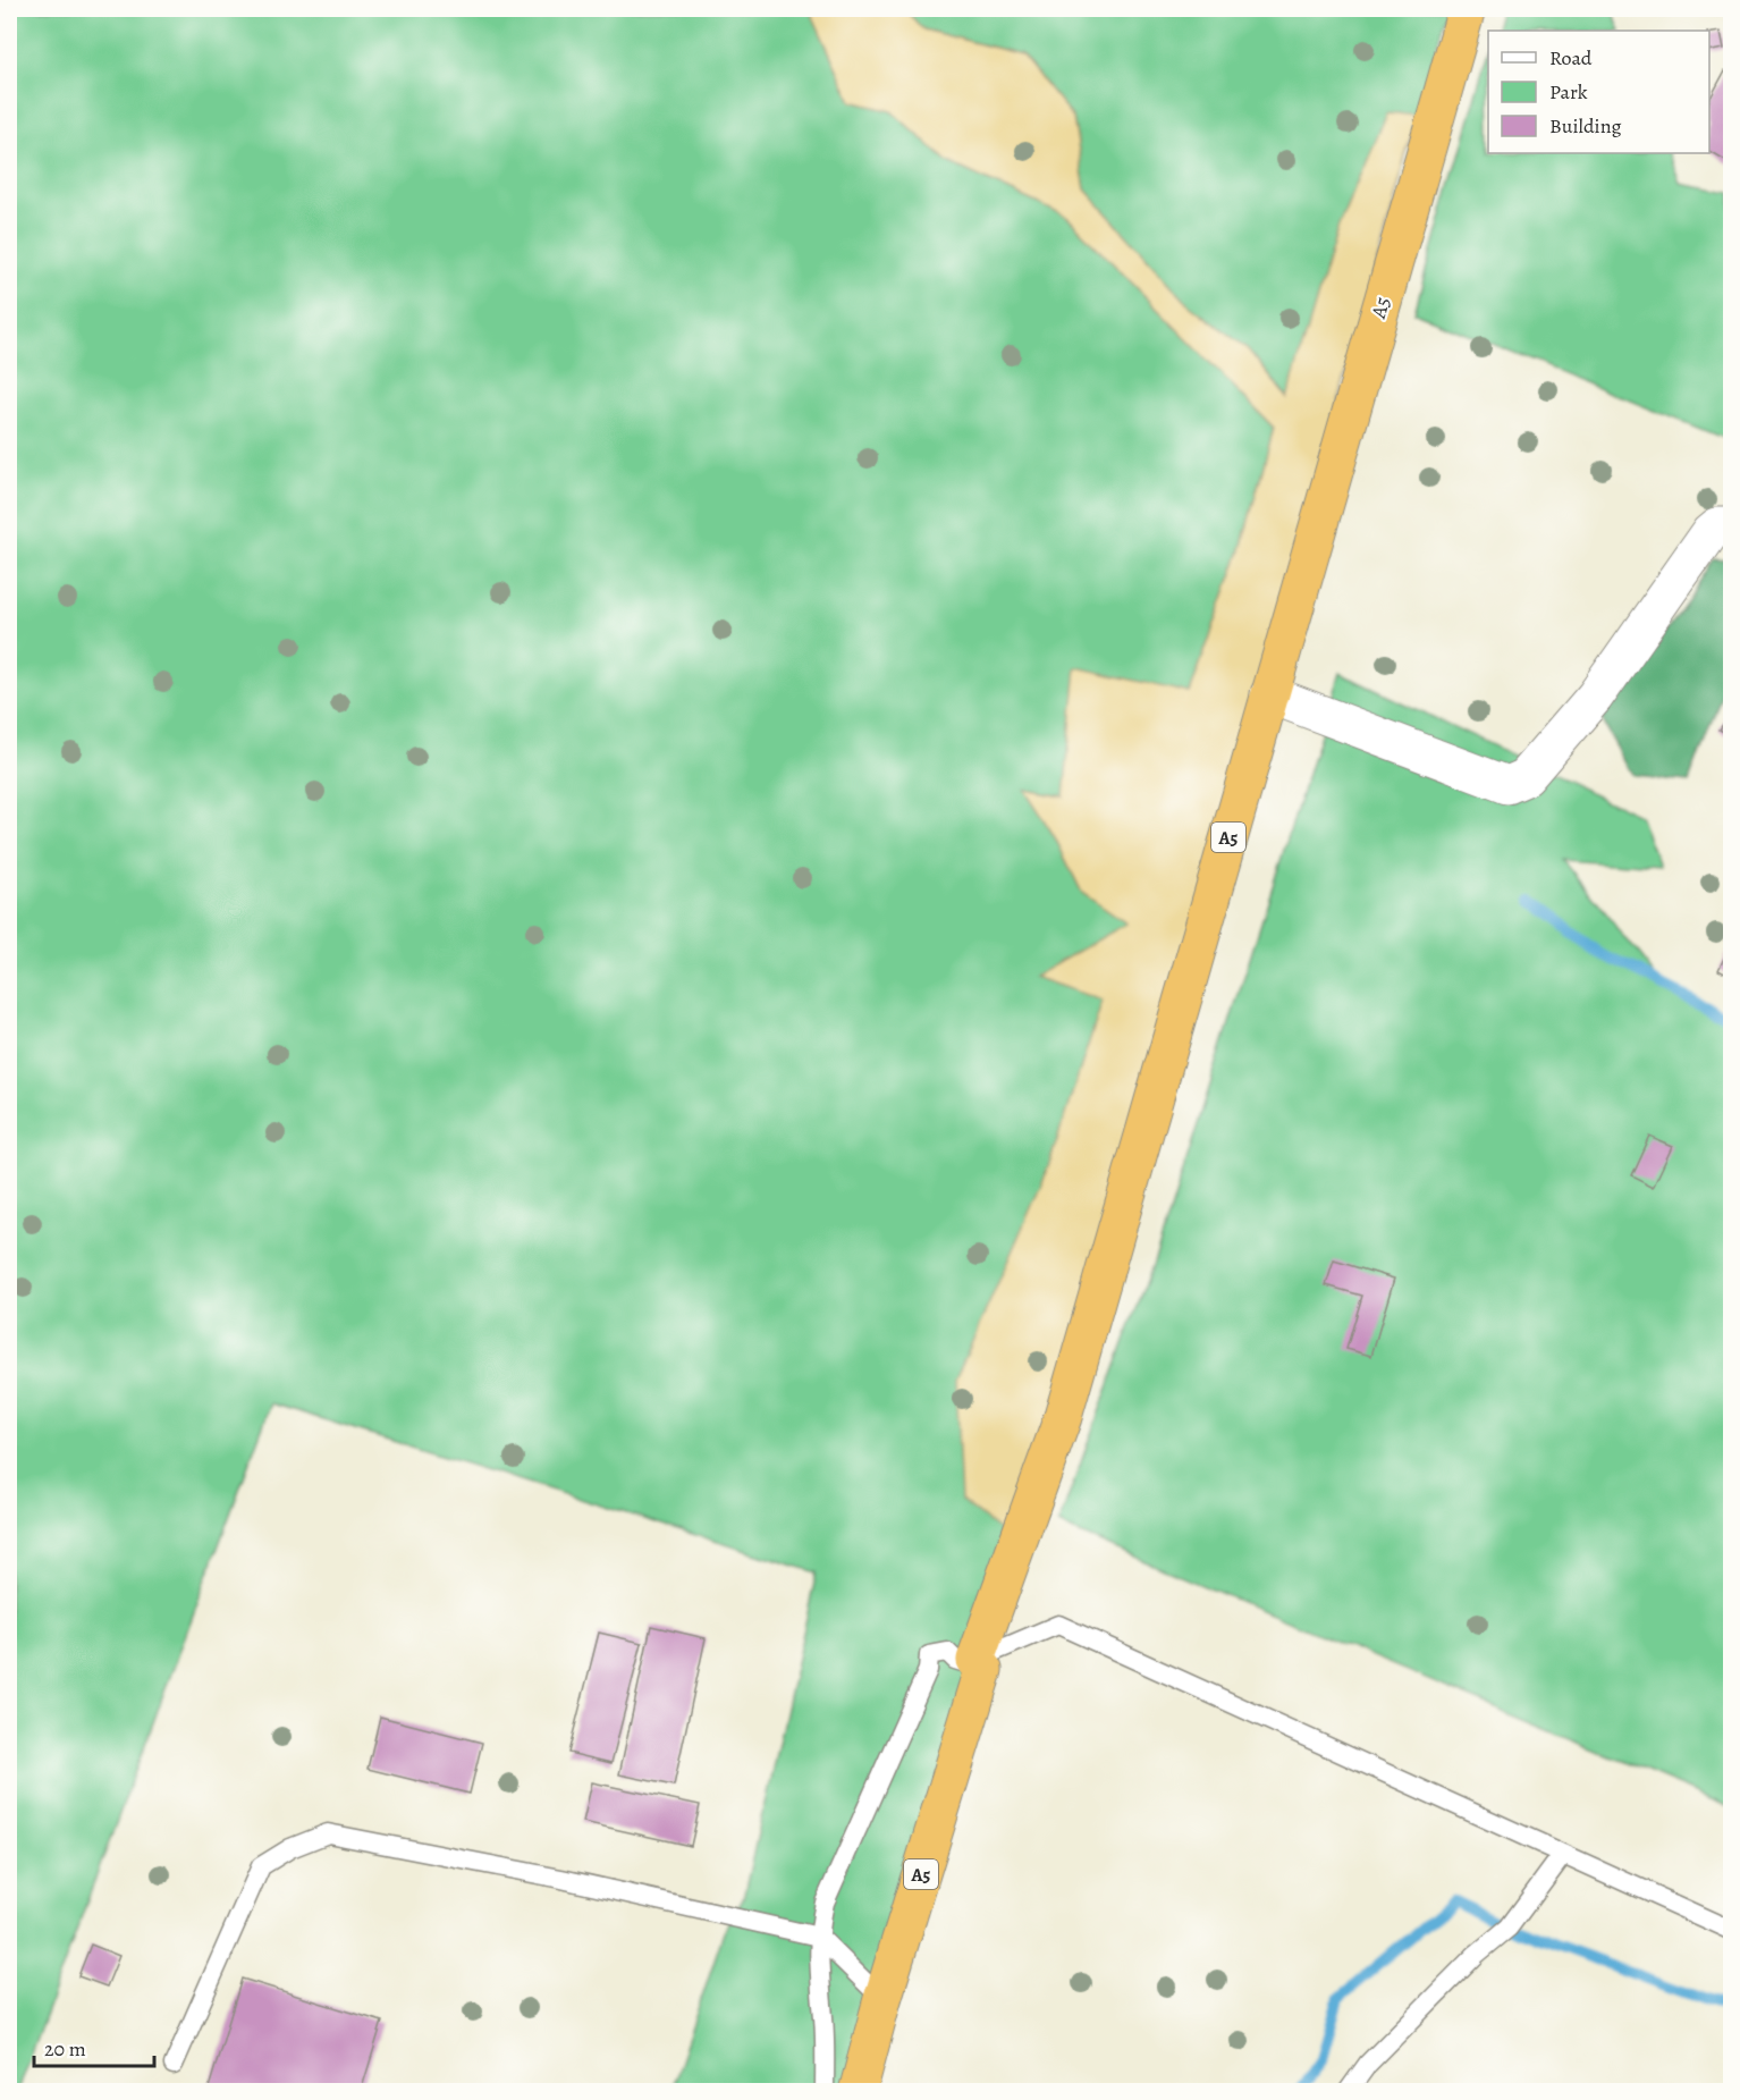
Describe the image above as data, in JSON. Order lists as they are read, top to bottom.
{
  "streets": {
    "highway": ["A5"]
  },
  "legend": ["Road", "Park", "Building"],
  "scale_bar": "20 m"
}
